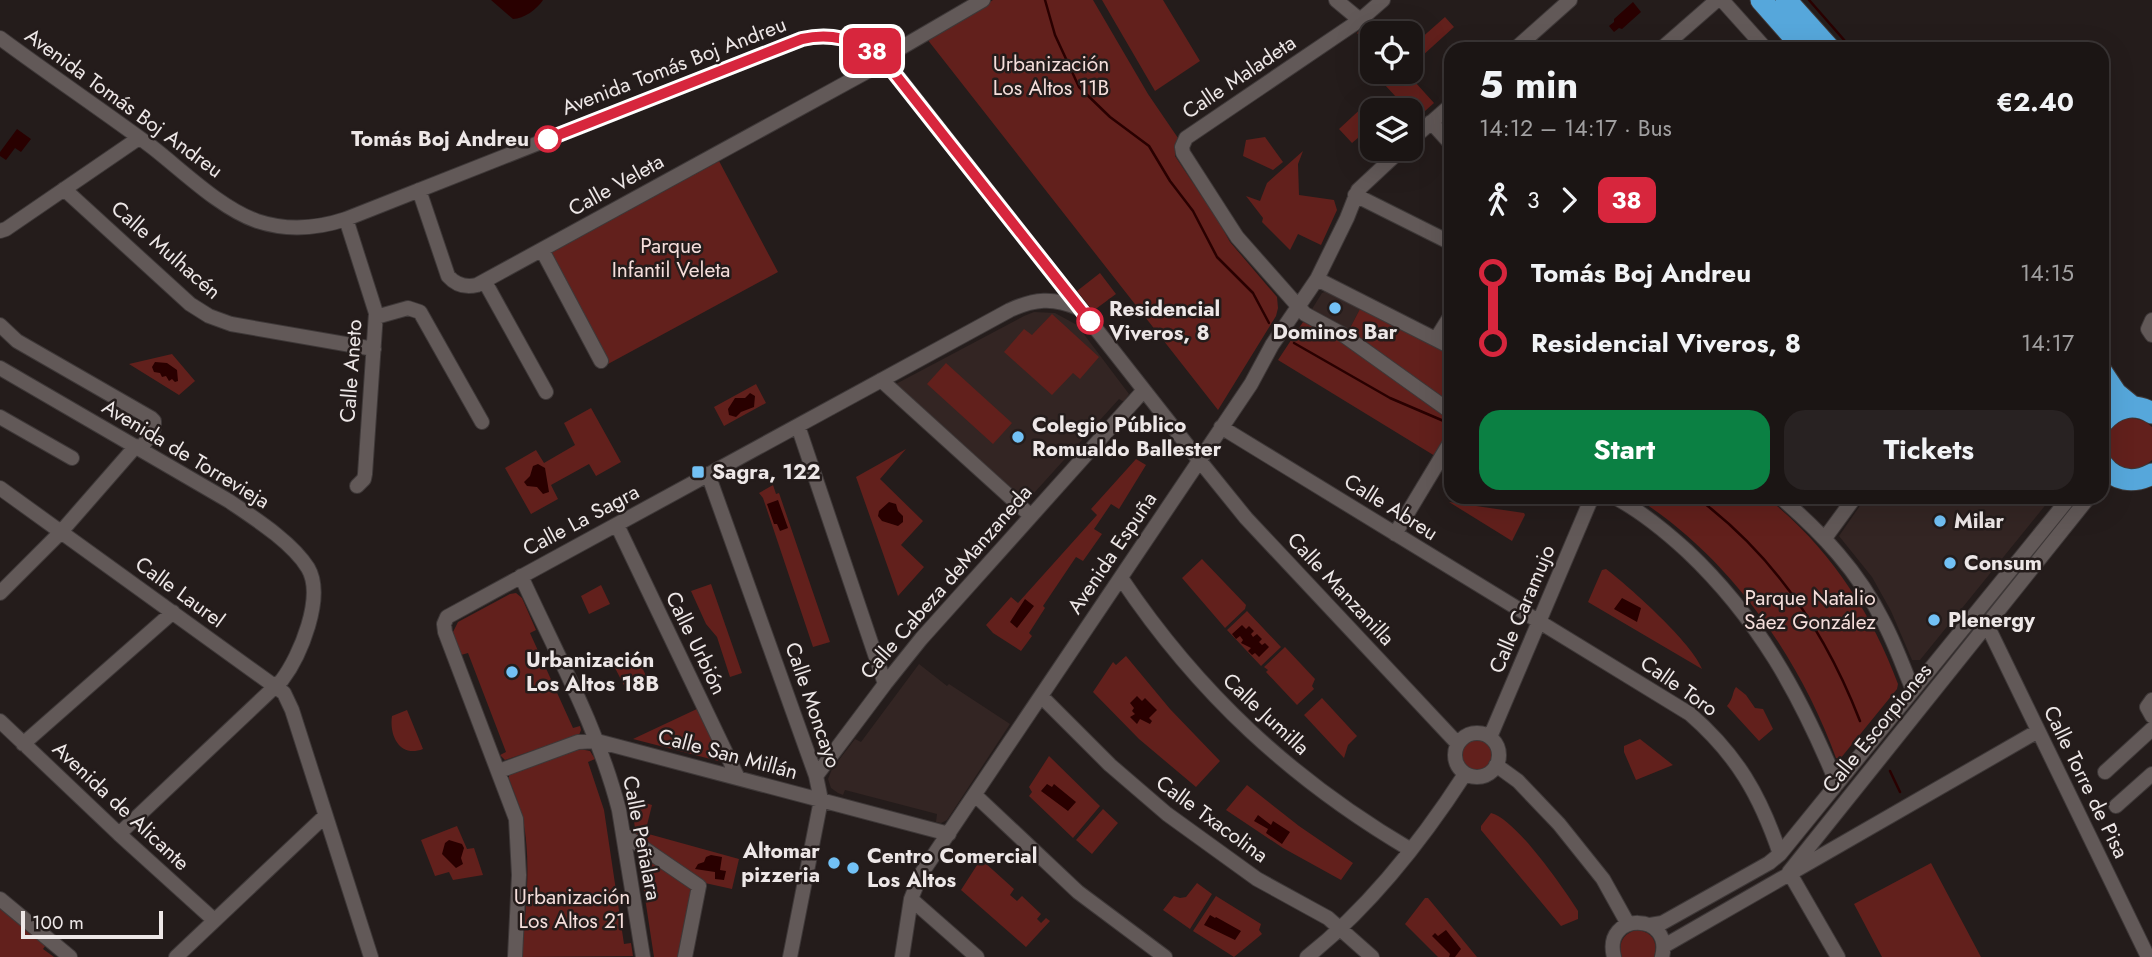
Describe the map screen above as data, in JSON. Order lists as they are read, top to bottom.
{
  "streets": {
    "street": [
      "Avenida Tomás Boj Andreu",
      "Calle Maladeta",
      "Calle Veleta",
      "Calle Mulhacén",
      "Calle Aneto",
      "Avenida de Torrevieja",
      "Calle Abreu",
      "Calle La Sagra",
      "Avenida Espuña",
      "Calle Cabeza deManzaneda",
      "Calle Manzanilla",
      "Calle Laurel",
      "Calle Caramujo",
      "Calle Urbión",
      "Calle Toro",
      "Calle Moncayo",
      "Calle Jumilla",
      "Calle Escorpiones",
      "Calle San Millán",
      "Calle Torre de Pisa",
      "Avenida de Alicante",
      "Calle Txacolina",
      "Calle Peñalara"
    ]
  },
  "crossings": [
    ["Avenida Tomás Boj Andreu", "Calle Veleta"],
    ["Avenida Tomás Boj Andreu", "Calle Aneto"],
    ["Avenida Tomás Boj Andreu", "Calle La Sagra"],
    ["Avenida Tomás Boj Andreu", "Avenida Espuña"],
    ["Avenida Tomás Boj Andreu", "Calle Cabeza deManzaneda"],
    ["Avenida Tomás Boj Andreu", "Calle Manzanilla"],
    ["Calle Maladeta", "Avenida Espuña"],
    ["Calle Mulhacén", "Calle Aneto"],
    ["Avenida de Torrevieja", "Calle Laurel"],
    ["Avenida de Torrevieja", "Avenida de Alicante"],
    ["Calle Abreu", "Avenida Espuña"],
    ["Calle Abreu", "Calle Caramujo"],
    ["Calle Abreu", "Calle Toro"],
    ["Calle La Sagra", "Calle Urbión"],
    ["Calle La Sagra", "Calle Moncayo"],
    ["Calle La Sagra", "Calle San Millán"],
    ["Calle La Sagra", "Calle Peñalara"],
    ["Avenida Espuña", "Calle Manzanilla"],
    ["Avenida Espuña", "Calle Jumilla"],
    ["Avenida Espuña", "Calle San Millán"],
    ["Avenida Espuña", "Calle Txacolina"],
    ["Calle Cabeza deManzaneda", "Calle Moncayo"],
    ["Calle Manzanilla", "Calle Caramujo"],
    ["Calle Caramujo", "Calle Toro"],
    ["Calle Urbión", "Calle San Millán"],
    ["Calle Toro", "Calle Escorpiones"],
    ["Calle Moncayo", "Calle San Millán"],
    ["Calle Escorpiones", "Calle Torre de Pisa"],
    ["Calle San Millán", "Calle Peñalara"]
  ],
  "parks": [
    "Urbanización Los Altos 11B",
    "Parque Infantil Veleta",
    "Parque Natalio Sáez González",
    "Urbanización Los Altos 21"
  ],
  "places": {
    "other": [
      "Tomás Boj Andreu",
      "Dominos Bar",
      "Residencial Viveros, 8",
      "Colegio Público Romualdo Ballester",
      "Milar",
      "Consum",
      "Plenergy",
      "Urbanización Los Altos 18B",
      "Altomar pizzeria",
      "Centro Comercial Los Altos"
    ],
    "transit": ["Sagra, 122"]
  },
  "lines": ["bus line 38"],
  "scale_bar": "100 m",
  "page": {
    "on_map": "38",
    "heading": ["5 min", "14:12 – 14:17 · Bus", "€2.40"],
    "legs": ["3", "38"],
    "list": [
      {
        "name": "Tomás Boj Andreu",
        "value": "14:15"
      },
      {
        "name": "Residencial Viveros, 8",
        "value": "14:17"
      }
    ],
    "buttons": ["Start", "Tickets"],
    "scale": "100 m"
  }
}
